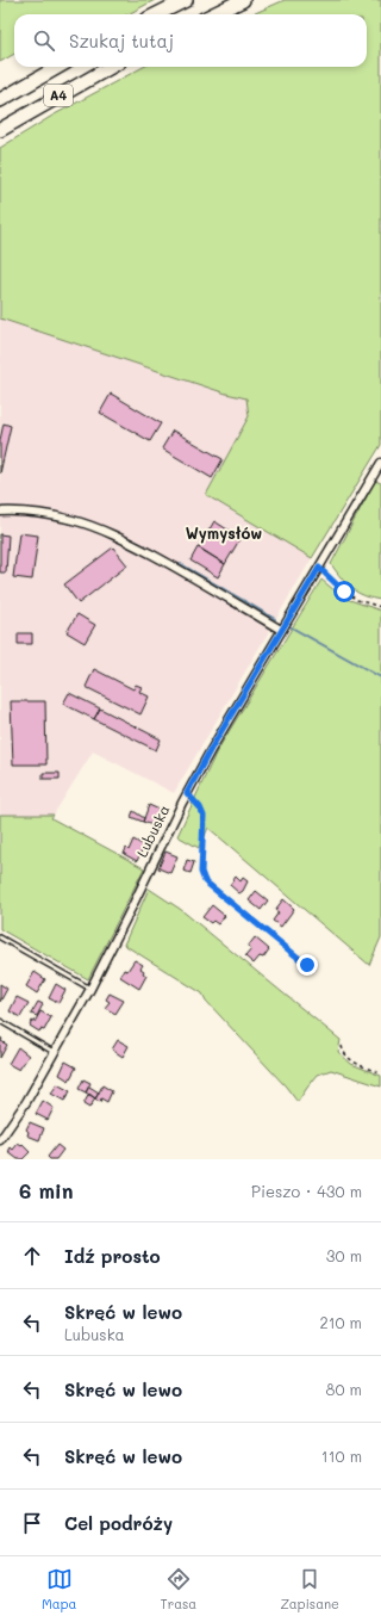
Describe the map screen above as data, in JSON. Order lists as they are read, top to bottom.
{
  "streets": {
    "highway": ["A4"],
    "street": ["Lubuska"]
  },
  "districts": ["Wymysłów"],
  "page": {
    "search": "Szukaj tutaj",
    "heading": ["6 min", "Pieszo · 430 m"],
    "list": [
      ["Idź prosto", "30 m"],
      ["Skręć w lewo", "Lubuska", "210 m"],
      ["Skręć w lewo", "80 m"],
      ["Skręć w lewo", "110 m"],
      "Cel podróży"
    ],
    "nav": ["Mapa", "Trasa", "Zapisane"]
  }
}
